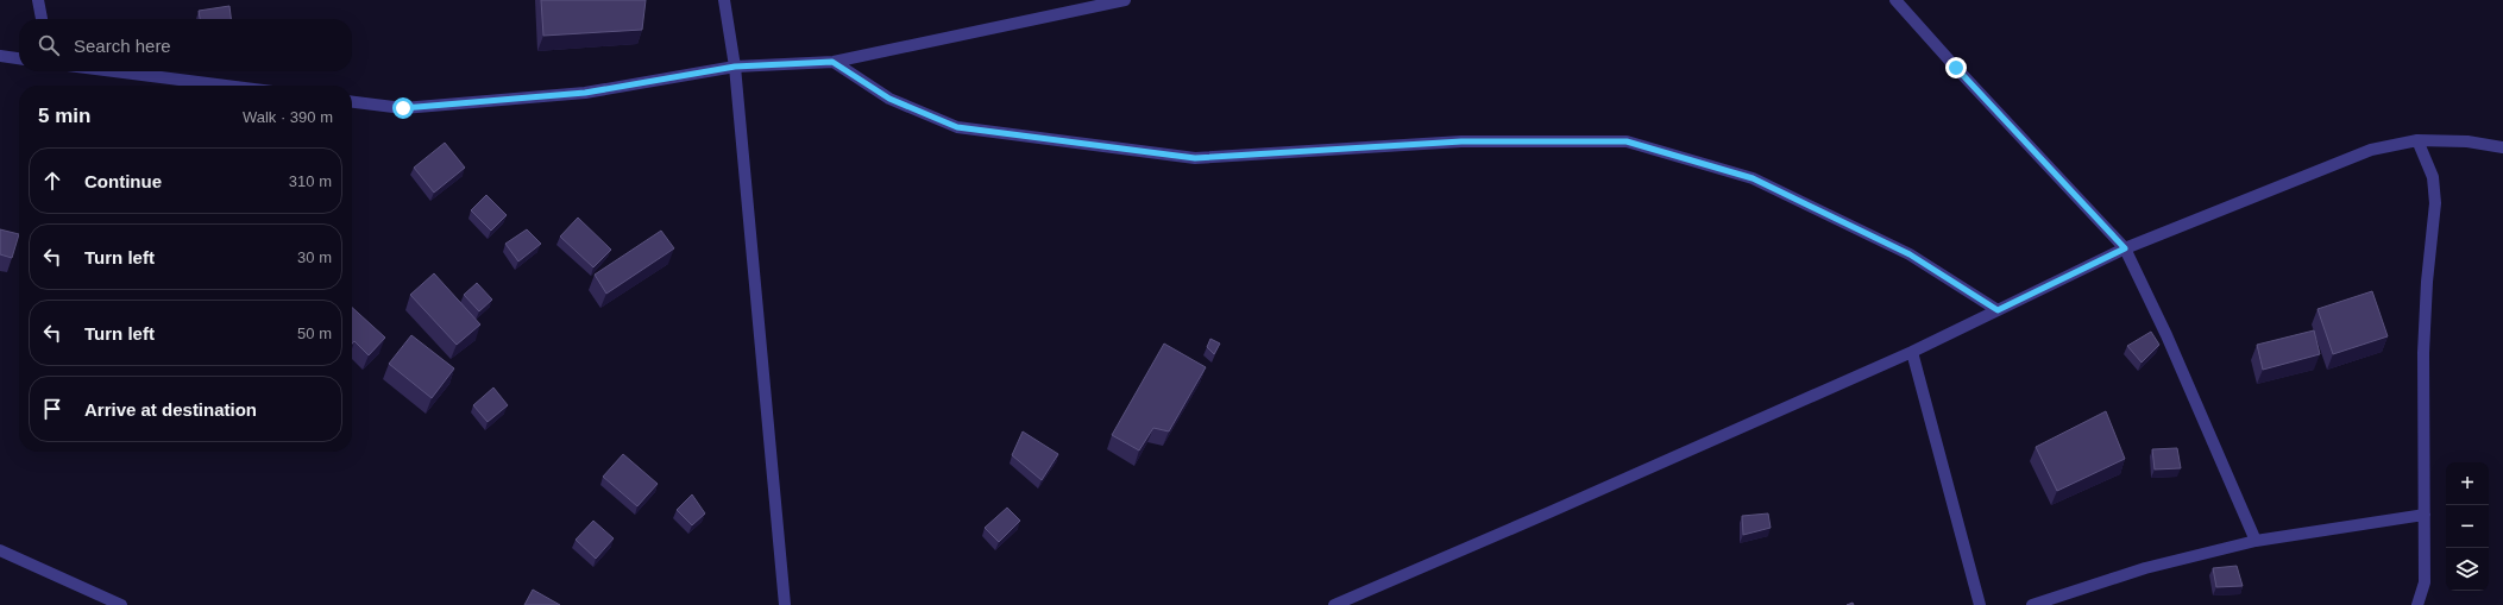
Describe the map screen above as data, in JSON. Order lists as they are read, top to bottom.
{
  "page": {
    "search": "Search here",
    "heading": ["5 min", "Walk · 390 m"],
    "list": [
      ["Continue", "310 m"],
      ["Turn left", "30 m"],
      ["Turn left", "50 m"],
      "Arrive at destination"
    ],
    "map_buttons": ["+", "−"]
  }
}
